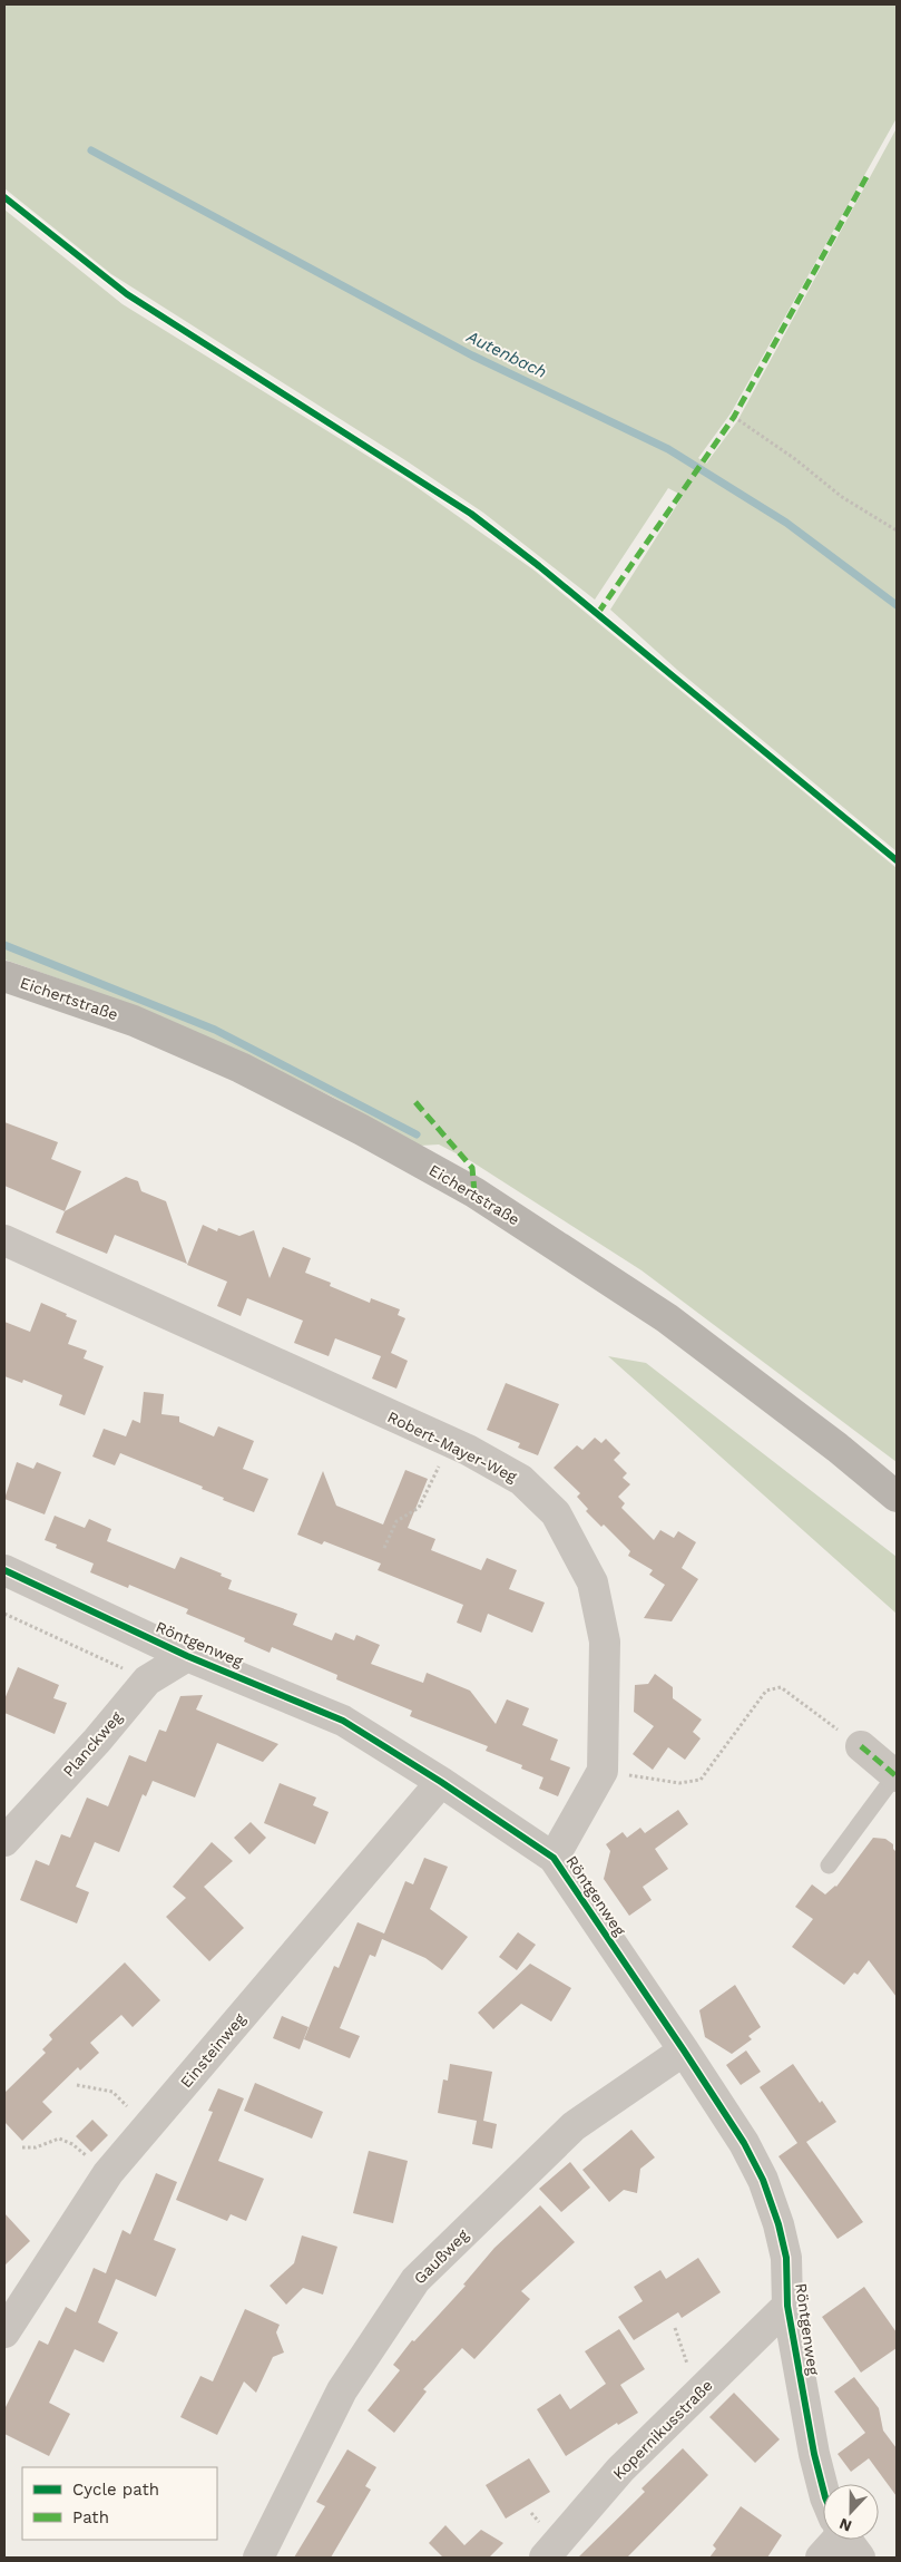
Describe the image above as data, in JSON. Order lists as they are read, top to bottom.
{
  "streets": {
    "street": [
      "Eichertstraße",
      "Robert-Mayer-Weg",
      "Röntgenweg",
      "Planckweg",
      "Einsteinweg",
      "Gaußweg",
      "Kopernikusstraße"
    ]
  },
  "crossings": [
    ["Robert-Mayer-Weg", "Röntgenweg"],
    ["Röntgenweg", "Planckweg"],
    ["Röntgenweg", "Einsteinweg"],
    ["Röntgenweg", "Gaußweg"],
    ["Röntgenweg", "Kopernikusstraße"]
  ],
  "water": ["Autenbach"],
  "legend": ["Cycle path", "Path"],
  "north": "bottom"
}
